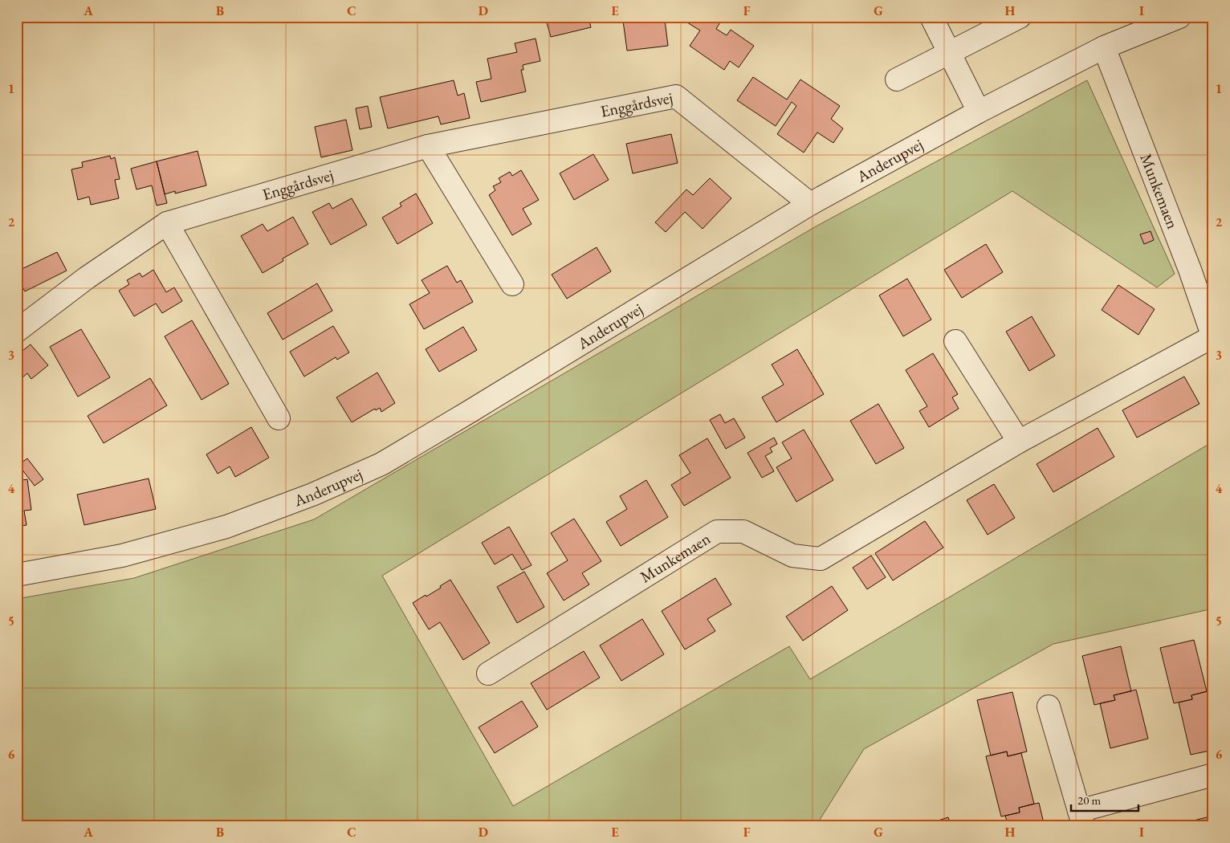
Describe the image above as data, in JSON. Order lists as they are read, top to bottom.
{
  "streets": {
    "street": ["Enggårdsvej", "Anderupvej", "Munkemaen"]
  },
  "crossings": [
    ["Enggårdsvej", "Anderupvej"],
    ["Anderupvej", "Munkemaen"]
  ],
  "scale_bar": "20 m",
  "grid": {
    "columns": [
      "A",
      "B",
      "C",
      "D",
      "E",
      "F",
      "G",
      "H",
      "I"
    ],
    "rows": [
      "1",
      "2",
      "3",
      "4",
      "5",
      "6"
    ]
  }
}
